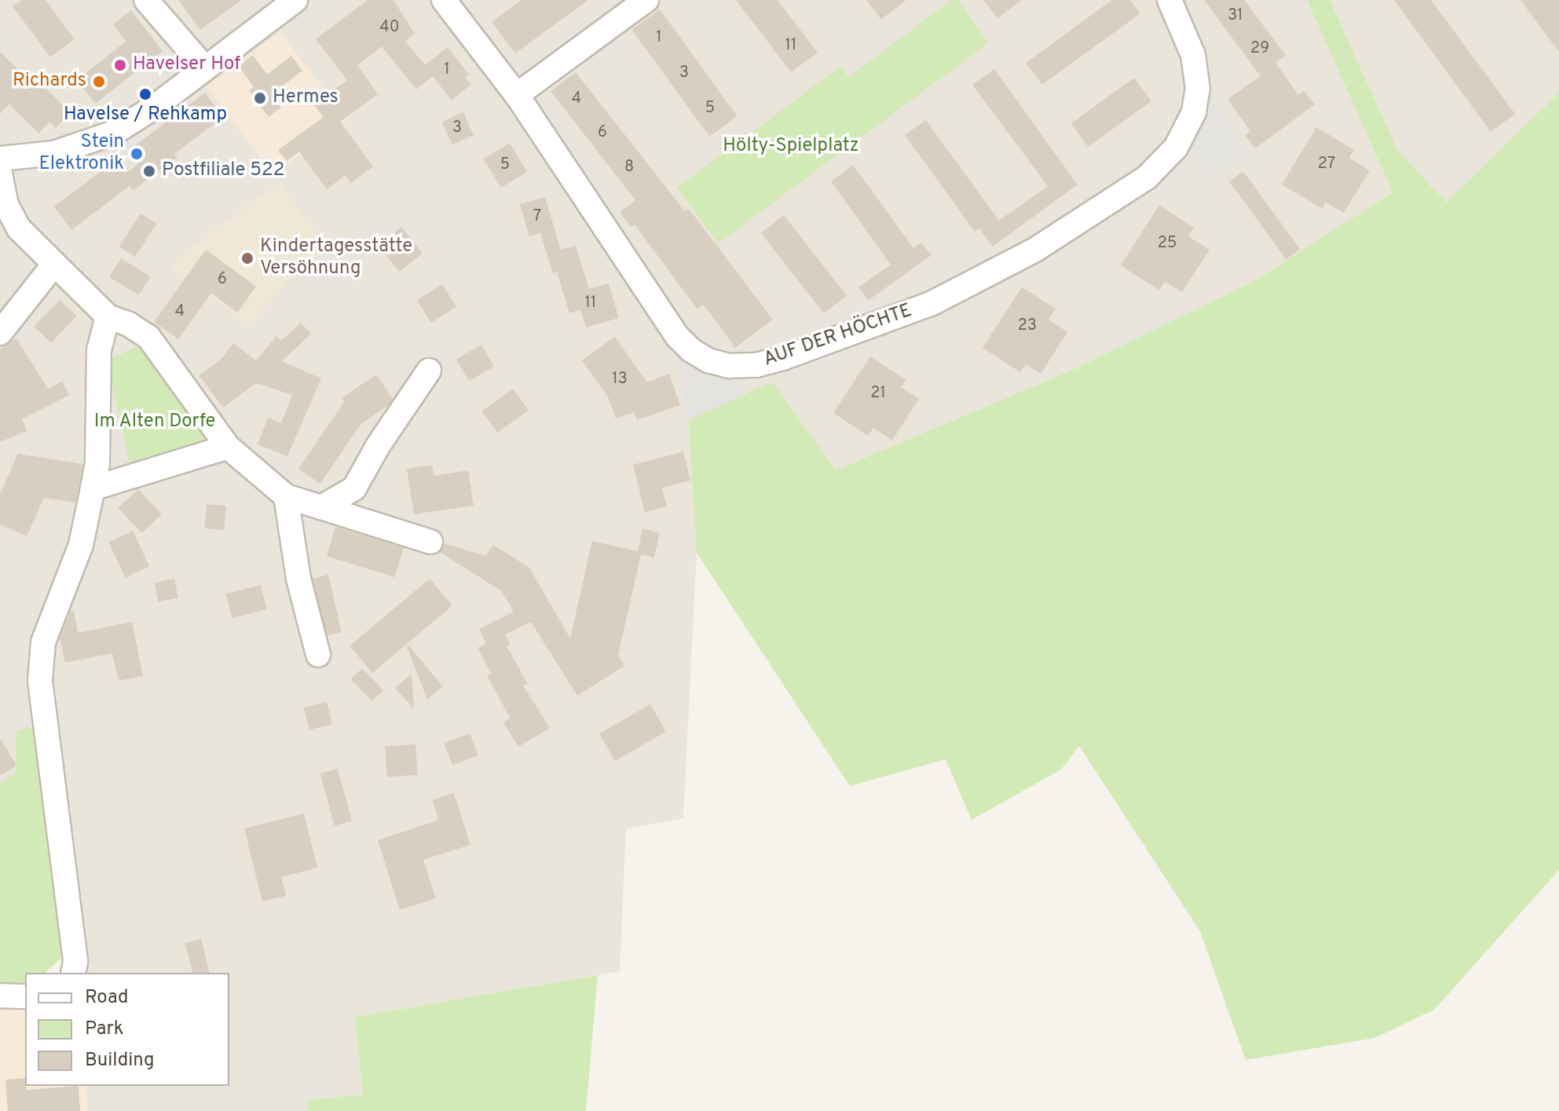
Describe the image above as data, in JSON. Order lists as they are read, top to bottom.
{
  "streets": {
    "street": ["AUF DER HÖCHTE"]
  },
  "parks": ["Hölty-Spielplatz", "Im Alten Dorfe"],
  "places": [
    "Havelser Hof",
    "Richards",
    "Havelse / Rehkamp",
    "Hermes",
    "Stein Elektronik",
    "Postfiliale 522",
    "Kindertagesstätte Versöhnung"
  ],
  "house_numbers": [
    "31",
    "40",
    "1",
    "11",
    "29",
    "1",
    "3",
    "4",
    "5",
    "3",
    "6",
    "27",
    "5",
    "8",
    "7",
    "25",
    "6",
    "11",
    "4",
    "23",
    "13",
    "21"
  ],
  "legend": ["Road", "Park", "Building"]
}
